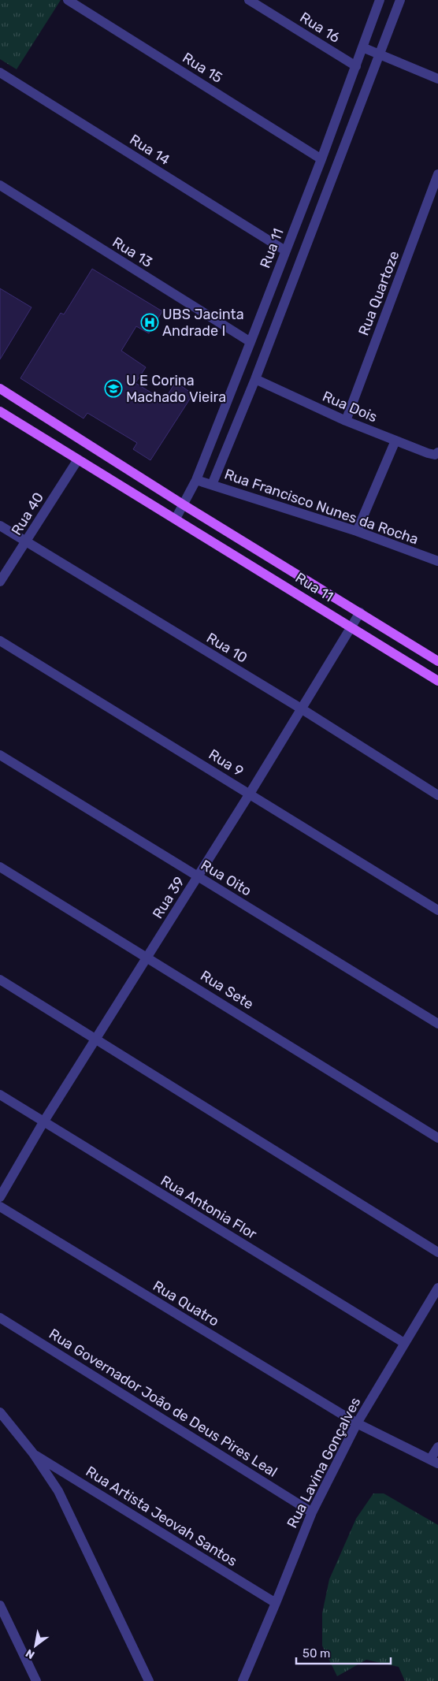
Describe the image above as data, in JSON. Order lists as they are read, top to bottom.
{
  "streets": {
    "main road": ["Rua 11"],
    "street": [
      "Rua 16",
      "Rua 15",
      "Rua 14",
      "Rua 13",
      "Rua Quartoze",
      "Rua Dois",
      "Rua Francisco Nunes da Rocha",
      "Rua 40",
      "Rua 10",
      "Rua 9",
      "Rua Oito",
      "Rua 39",
      "Rua Sete",
      "Rua Antonia Flor",
      "Rua Quatro",
      "Rua Governador João de Deus Pires Leal",
      "Rua Lavina Gonçalves",
      "Rua Artista Jeovah Santos"
    ]
  },
  "crossings": [
    ["Rua 16", "Rua 11"],
    ["Rua 15", "Rua 11"],
    ["Rua 14", "Rua 11"],
    ["Rua 11", "Rua 13"],
    ["Rua 11", "Rua Francisco Nunes da Rocha"],
    ["Rua 11", "Rua 40"],
    ["Rua 11", "Rua 39"],
    ["Rua Quartoze", "Rua Dois"],
    ["Rua 40", "Rua 10"],
    ["Rua 10", "Rua 39"],
    ["Rua 9", "Rua 39"],
    ["Rua Oito", "Rua 39"],
    ["Rua 39", "Rua Sete"],
    ["Rua 39", "Rua Antonia Flor"],
    ["Rua Antonia Flor", "Rua Lavina Gonçalves"],
    ["Rua Quatro", "Rua Lavina Gonçalves"],
    ["Rua Governador João de Deus Pires Leal", "Rua Lavina Gonçalves"],
    ["Rua Lavina Gonçalves", "Rua Artista Jeovah Santos"]
  ],
  "places": {
    "hospital": ["UBS Jacinta Andrade I"],
    "school or university": ["U E Corina Machado Vieira"]
  },
  "scale_bar": "50 m",
  "north": "bottom left"
}
